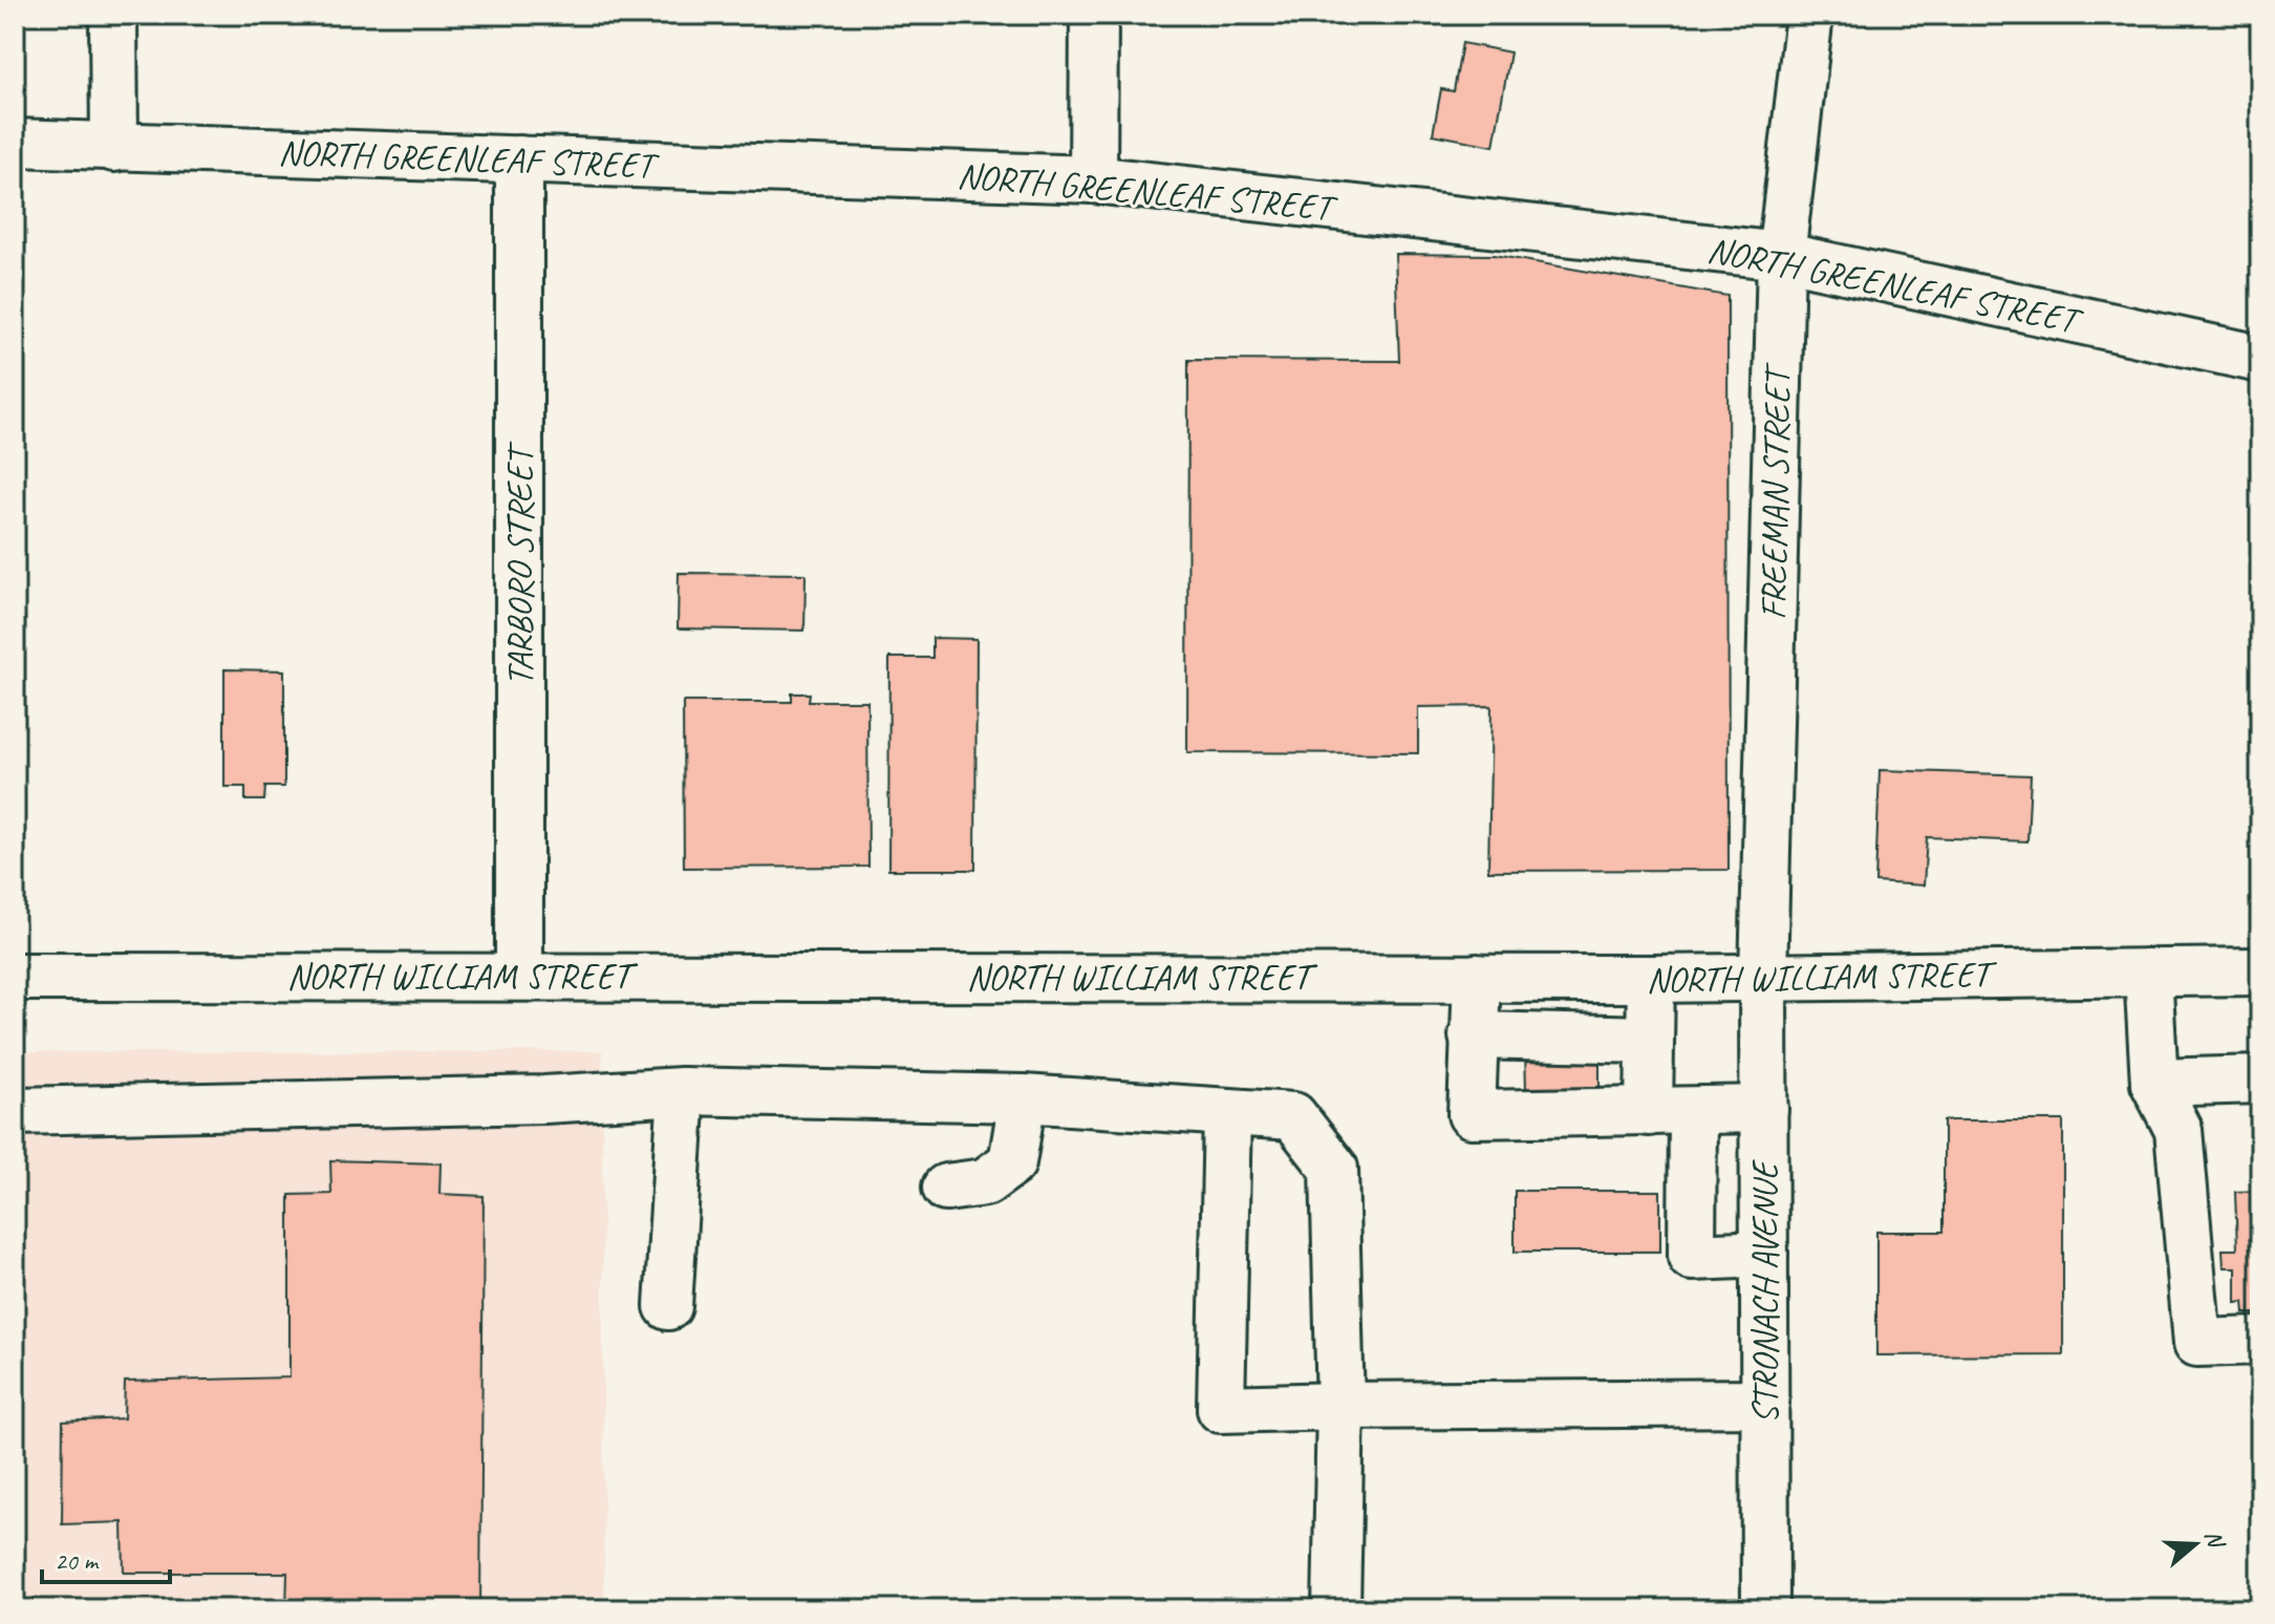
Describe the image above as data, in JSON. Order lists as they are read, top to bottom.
{
  "streets": {
    "street": [
      "NORTH GREENLEAF STREET",
      "FREEMAN STREET",
      "TARBORO STREET",
      "NORTH WILLIAM STREET",
      "STRONACH AVENUE"
    ]
  },
  "crossings": [
    ["NORTH GREENLEAF STREET", "FREEMAN STREET"],
    ["NORTH GREENLEAF STREET", "TARBORO STREET"],
    ["FREEMAN STREET", "NORTH WILLIAM STREET"],
    ["FREEMAN STREET", "STRONACH AVENUE"],
    ["TARBORO STREET", "NORTH WILLIAM STREET"],
    ["NORTH WILLIAM STREET", "STRONACH AVENUE"]
  ],
  "scale_bar": "20 m",
  "north": "right"
}
